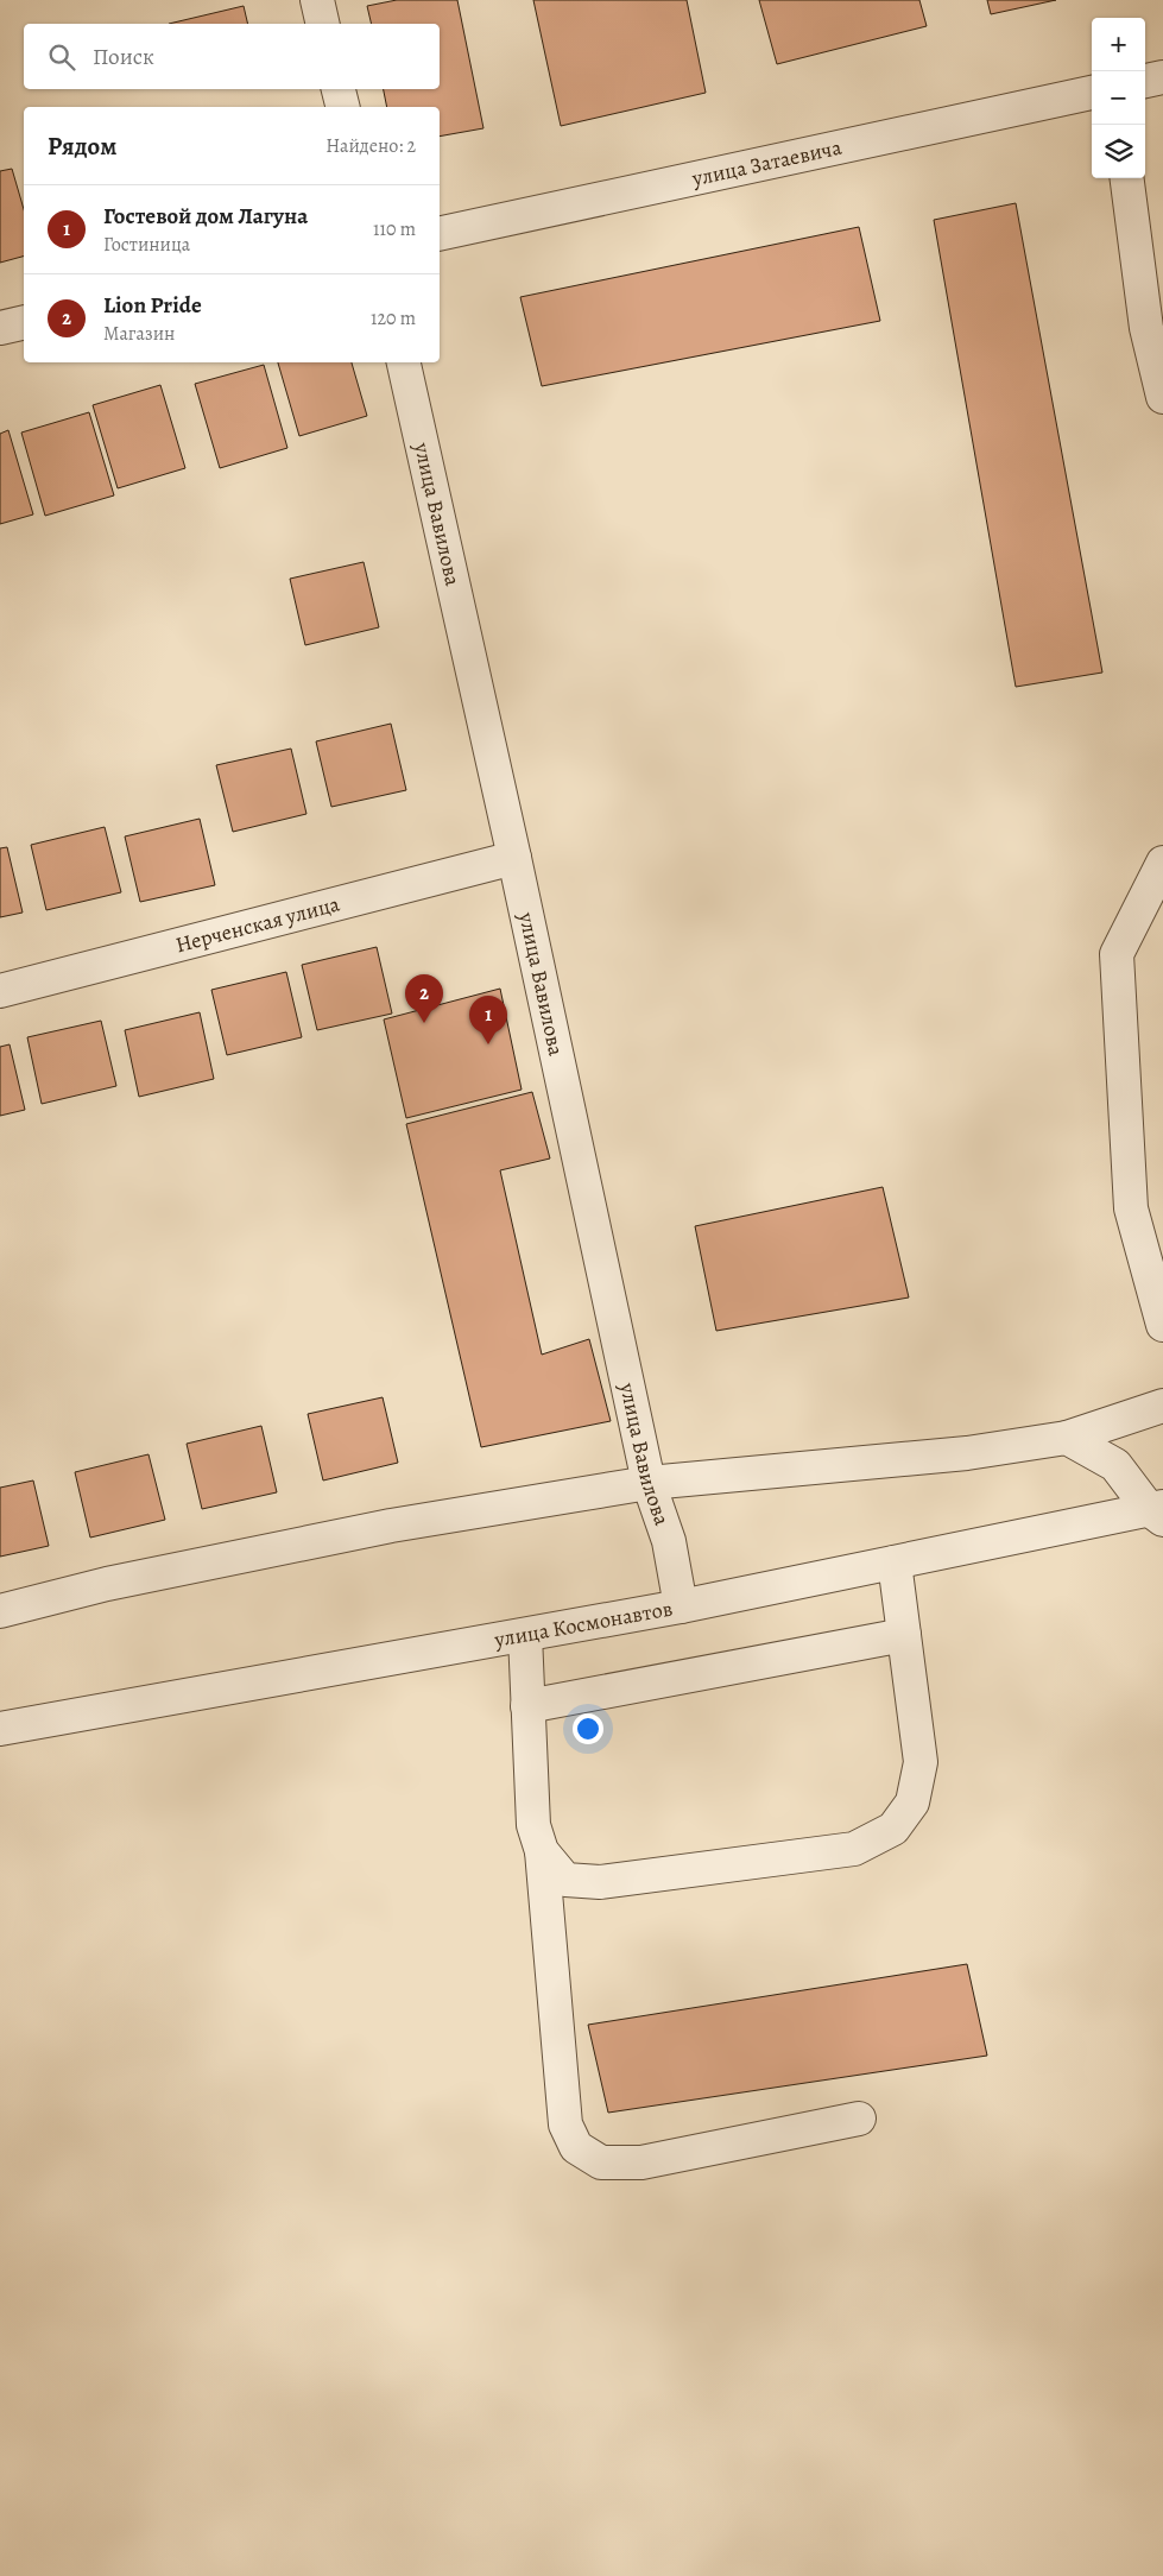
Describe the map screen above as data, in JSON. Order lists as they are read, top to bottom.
{
  "streets": {
    "street": [
      "улица Затаевича",
      "улица Вавилова",
      "Нерченская улица",
      "улица Космонавтов"
    ]
  },
  "crossings": [
    ["улица Вавилова", "Нерченская улица"],
    ["улица Вавилова", "улица Космонавтов"]
  ],
  "page": {
    "map_buttons": ["+", "−"],
    "search": "Поиск",
    "heading": ["Рядом", "Найдено: 2"],
    "list": [
      {
        "mark": "1",
        "name": "Гостевой дом Лагуна",
        "note": "Гостиница",
        "value": "110 m"
      },
      {
        "mark": "2",
        "name": "Lion Pride",
        "note": "Магазин",
        "value": "120 m"
      }
    ],
    "pins": ["2", "1"]
  }
}
